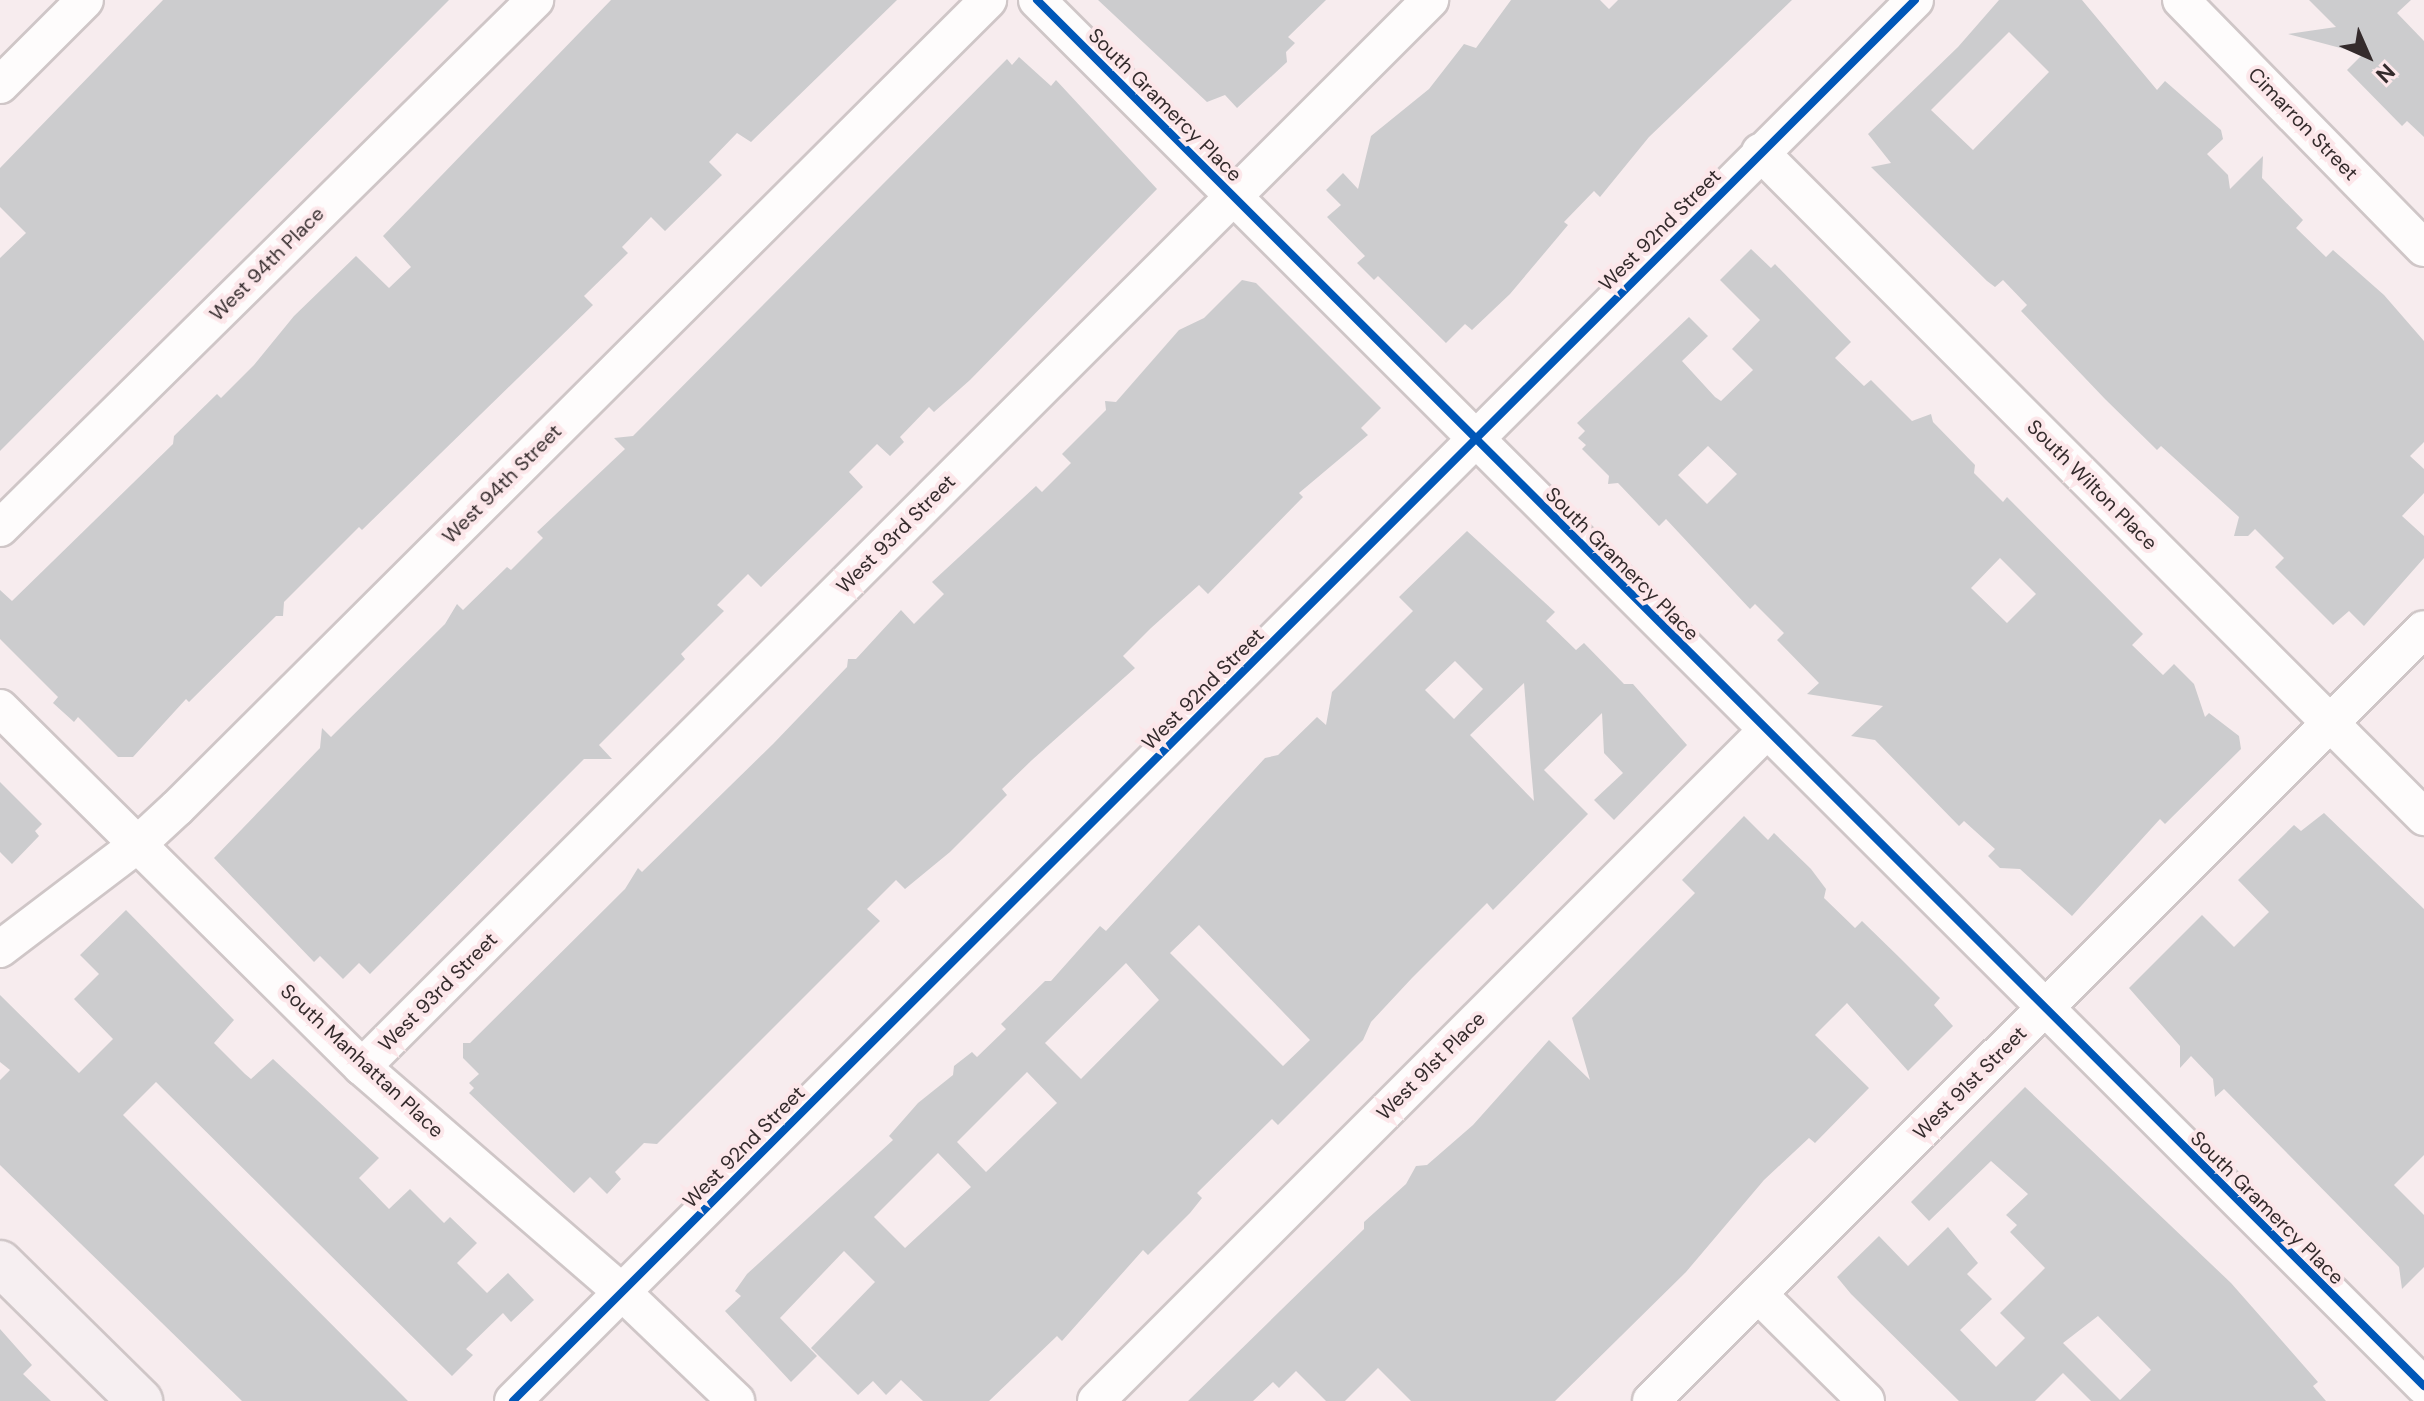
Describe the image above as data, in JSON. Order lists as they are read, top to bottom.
{
  "streets": {
    "street": [
      "South Gramercy Place",
      "Cimarron Street",
      "West 92nd Street",
      "West 94th Place",
      "West 94th Street",
      "South Wilton Place",
      "West 93rd Street",
      "South Manhattan Place",
      "West 91st Place",
      "West 91st Street"
    ]
  },
  "crossings": [
    ["South Gramercy Place", "West 92nd Street"],
    ["South Gramercy Place", "West 93rd Street"],
    ["South Gramercy Place", "West 91st Place"],
    ["South Gramercy Place", "West 91st Street"],
    ["West 92nd Street", "South Wilton Place"],
    ["West 92nd Street", "South Manhattan Place"],
    ["West 94th Street", "South Manhattan Place"],
    ["South Wilton Place", "West 91st Street"],
    ["West 93rd Street", "South Manhattan Place"]
  ],
  "north": "bottom right"
}
